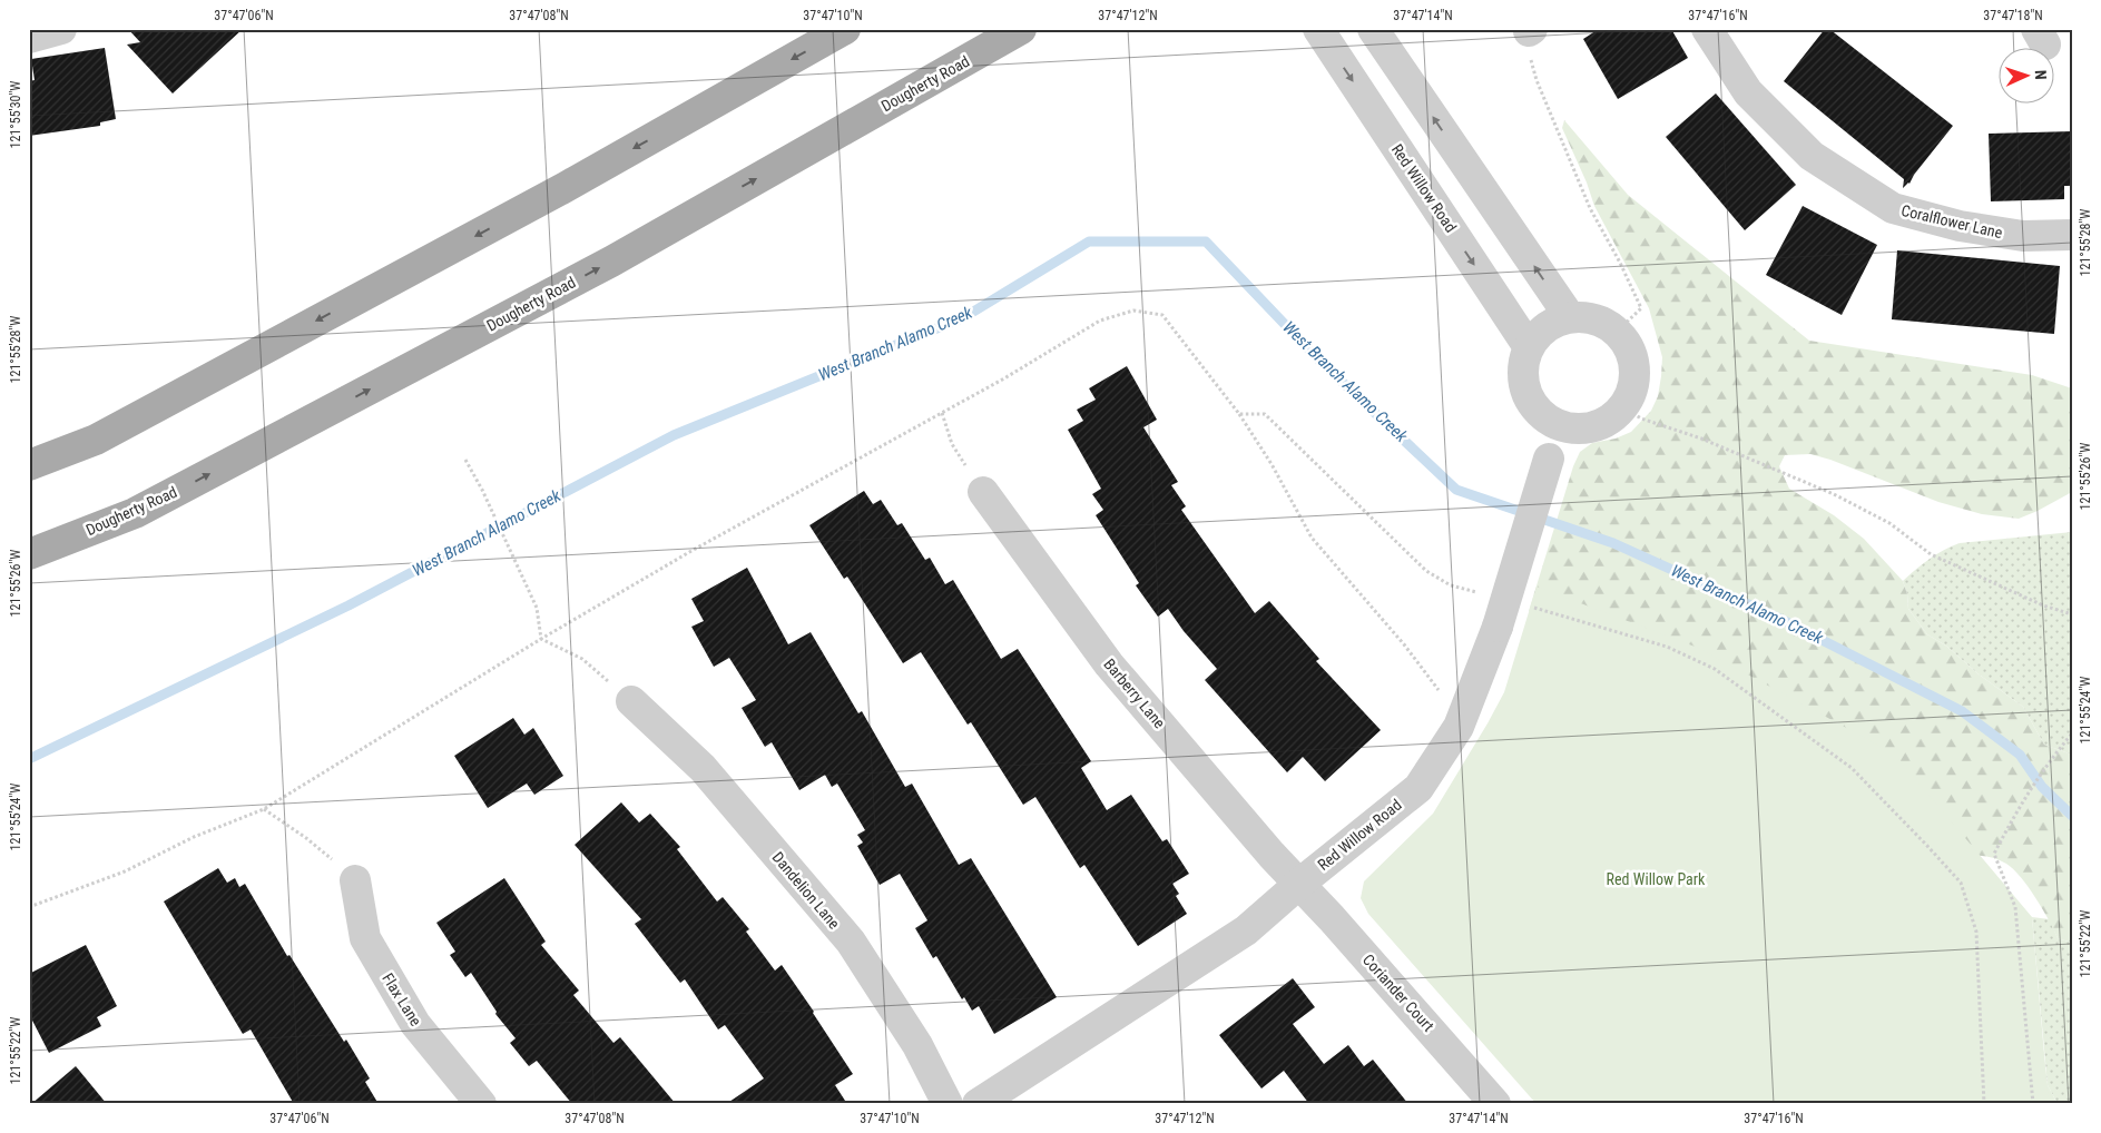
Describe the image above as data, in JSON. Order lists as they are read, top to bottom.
{
  "streets": {
    "main road": ["Dougherty Road"],
    "street": [
      "Red Willow Road",
      "Coralflower Lane",
      "Barberry Lane",
      "Dandelion Lane",
      "Coriander Court",
      "Flax Lane"
    ]
  },
  "crossings": [
    ["Red Willow Road", "Barberry Lane"],
    ["Red Willow Road", "Coriander Court"],
    ["Barberry Lane", "Coriander Court"]
  ],
  "water": ["West Branch Alamo Creek"],
  "parks": ["Red Willow Park"],
  "north": "right",
  "coordinates": [
    "37°47'06\"N",
    "37°47'08\"N",
    "37°47'10\"N",
    "37°47'12\"N",
    "37°47'14\"N",
    "37°47'16\"N",
    "37°47'18\"N",
    "121°55'30\"W",
    "121°55'28\"W",
    "121°55'26\"W",
    "121°55'24\"W",
    "121°55'22\"W"
  ]
}
